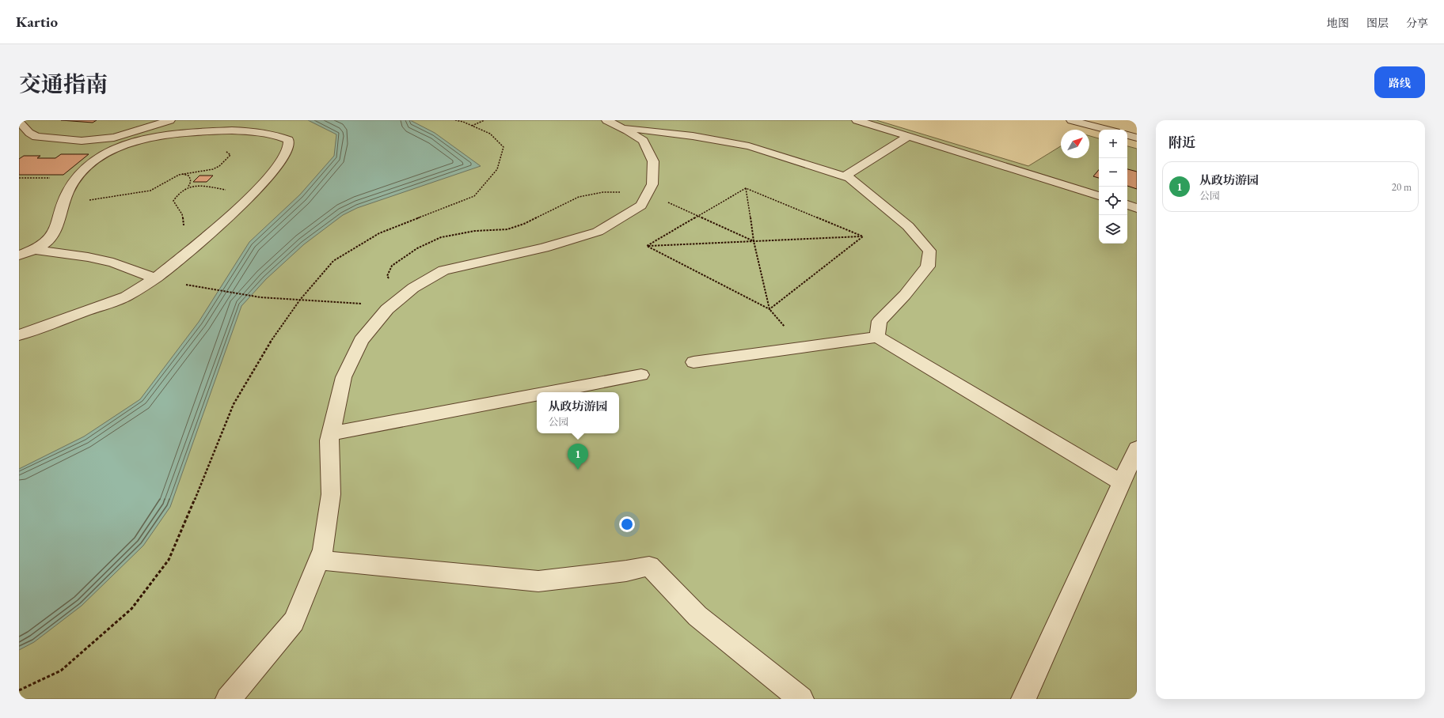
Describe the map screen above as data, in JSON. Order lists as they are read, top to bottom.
{
  "north": "top right",
  "page": {
    "header": "Kartio",
    "nav": ["地图", "图层", "分享"],
    "title": "交通指南",
    "buttons": "路线",
    "heading": "附近",
    "map_buttons": ["+", "−"],
    "list": [
      {
        "mark": "1",
        "name": "从政坊游园",
        "note": "公园",
        "value": "20 m"
      }
    ],
    "popup": ["从政坊游园", "公园"],
    "pins": "1"
  }
}
